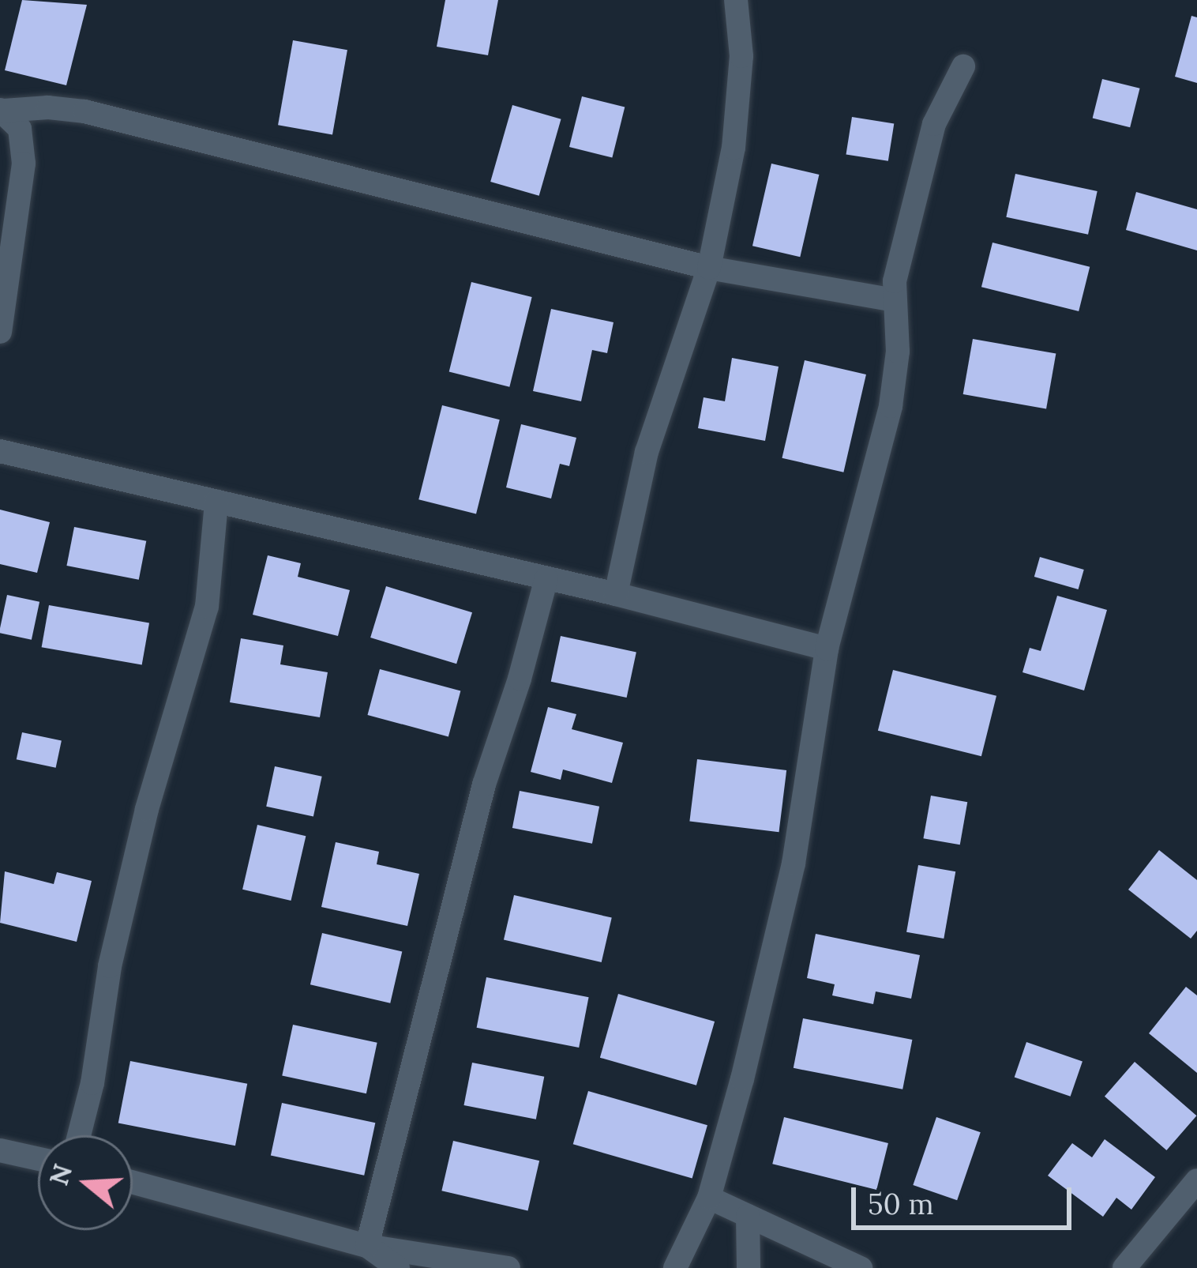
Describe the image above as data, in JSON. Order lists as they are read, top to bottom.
{
  "scale_bar": "50 m",
  "north": "left"
}
